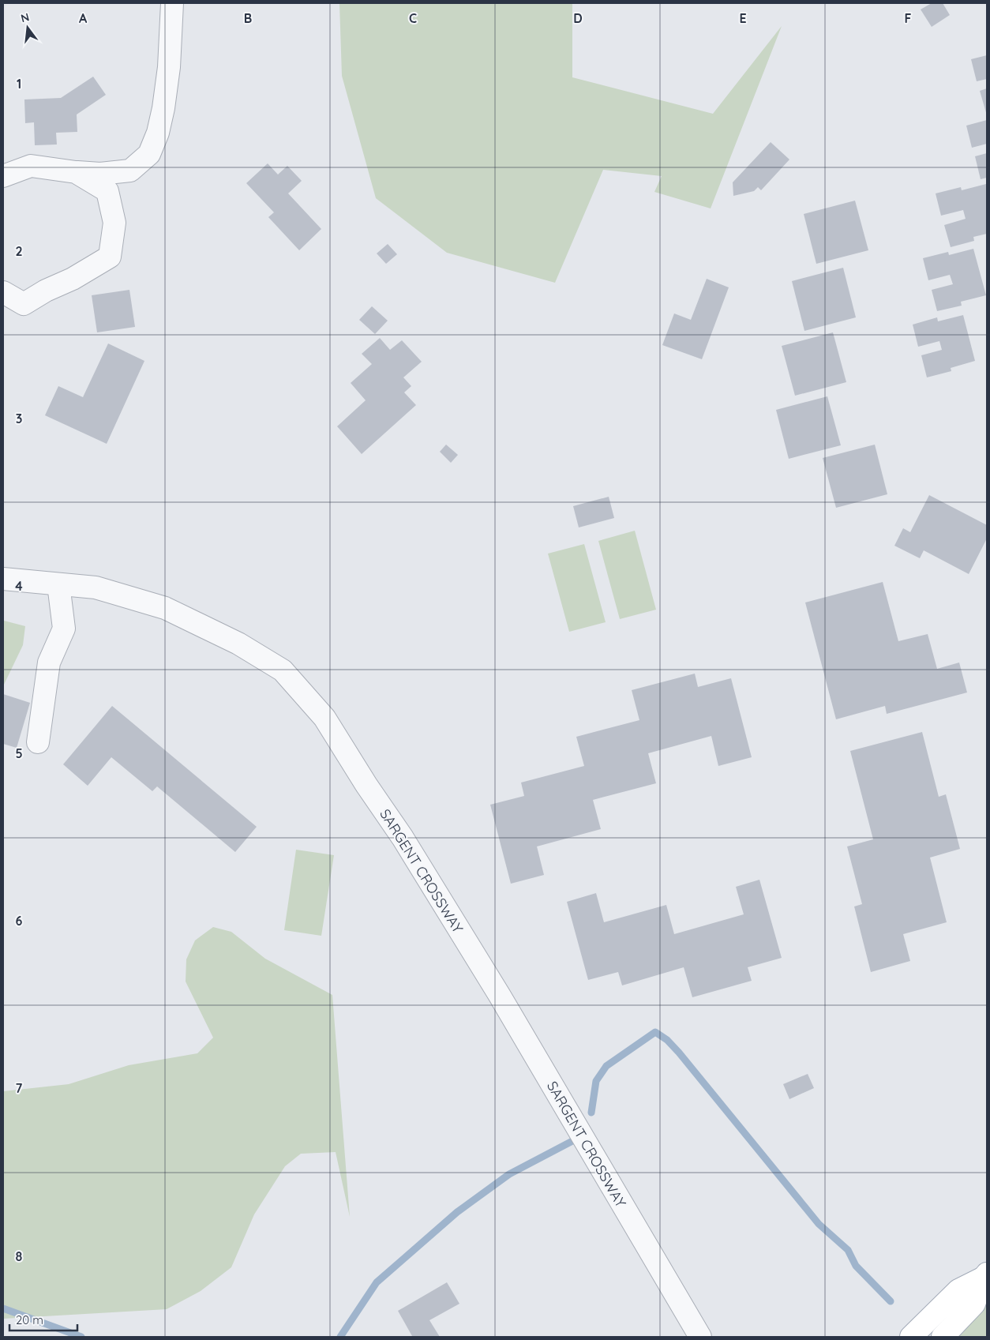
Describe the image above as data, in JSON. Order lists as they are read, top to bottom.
{
  "streets": {
    "street": ["SARGENT CROSSWAY"]
  },
  "scale_bar": "20 m",
  "north": "top",
  "grid": {
    "columns": [
      "A",
      "B",
      "C",
      "D",
      "E",
      "F"
    ],
    "rows": [
      "1",
      "2",
      "3",
      "4",
      "5",
      "6",
      "7",
      "8"
    ]
  }
}
